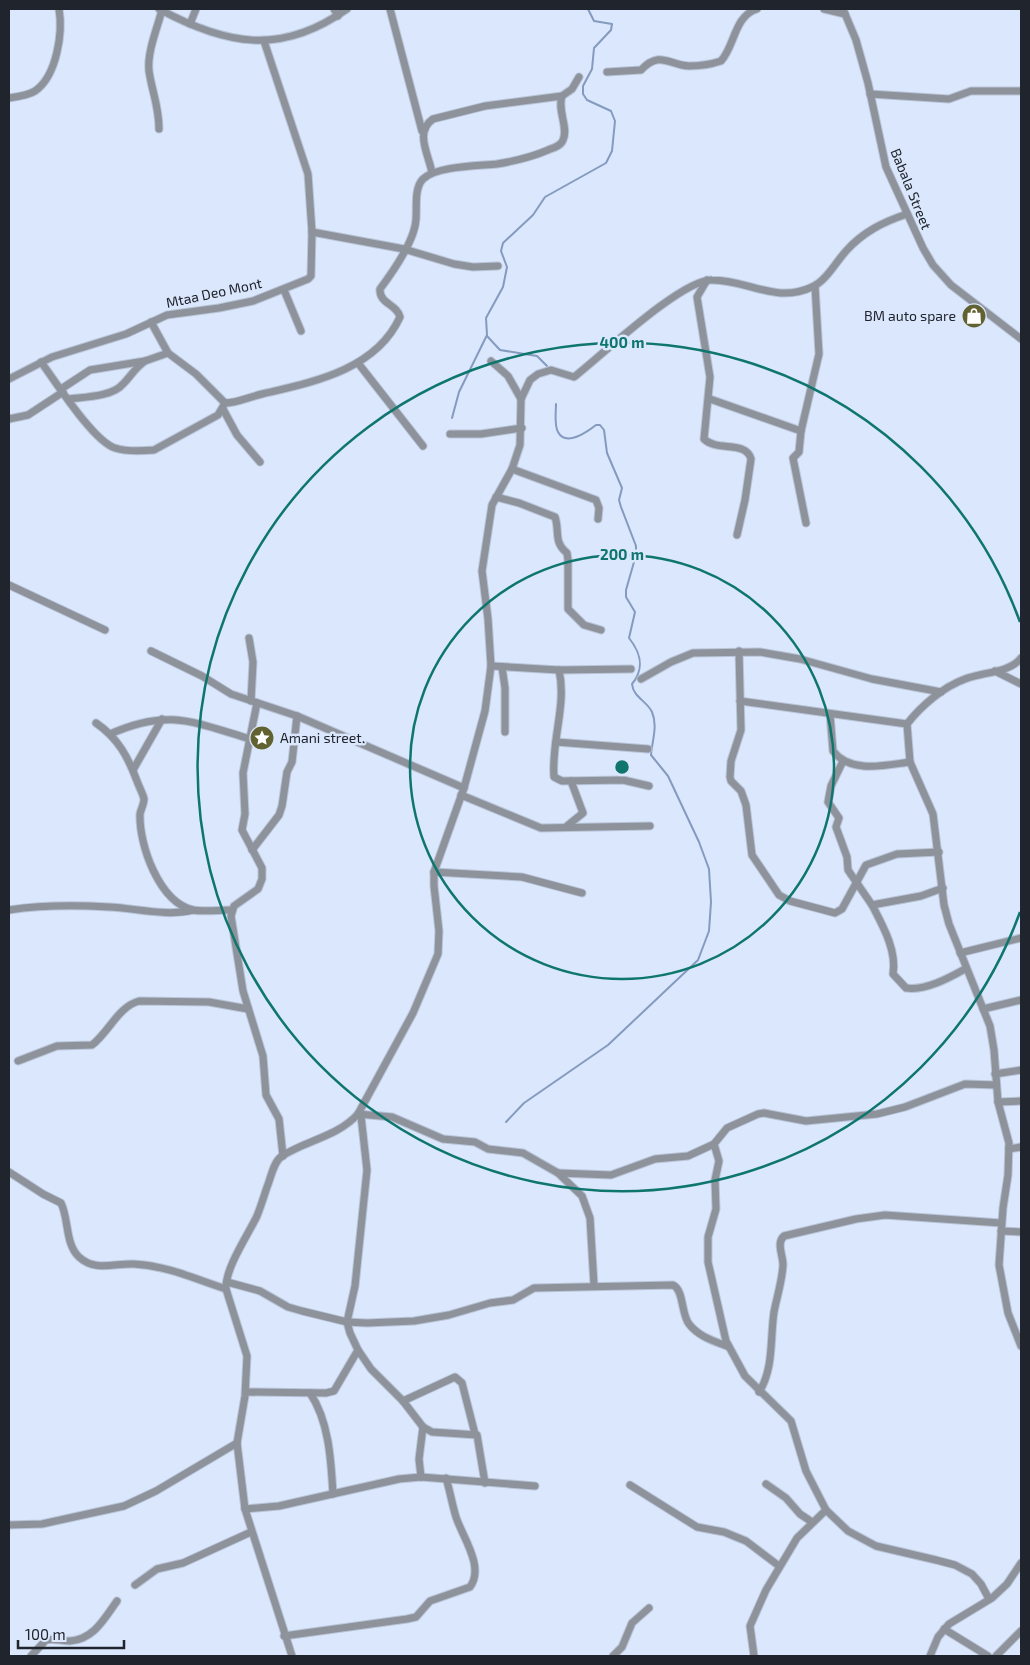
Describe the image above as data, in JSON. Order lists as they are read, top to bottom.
{
  "streets": {
    "street": ["Babala Street", "Mtaa Deo Mont"]
  },
  "places": {
    "shop": ["BM auto spare"],
    "place": ["Amani street."]
  },
  "scale_bar": "100 m",
  "rings": ["400 m", "200 m"]
}
